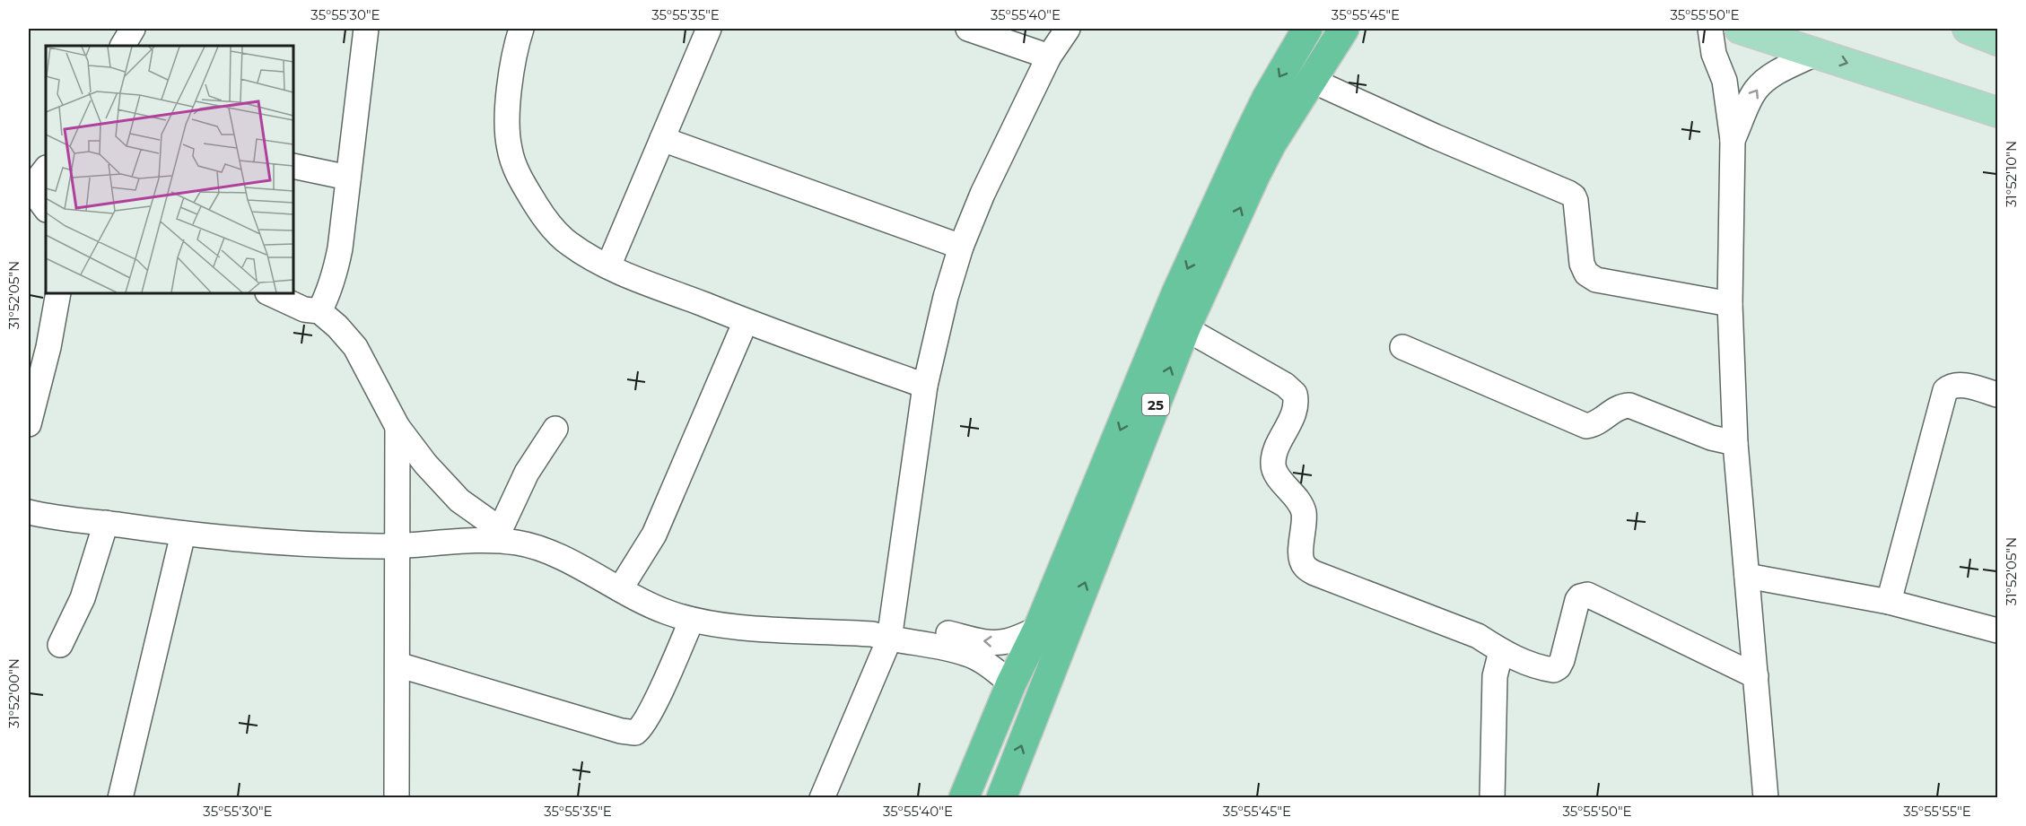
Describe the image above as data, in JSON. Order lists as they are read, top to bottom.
{
  "streets": {
    "highway": ["25"]
  },
  "coordinates": [
    "35°55'30\"E",
    "35°55'35\"E",
    "35°55'40\"E",
    "35°55'45\"E",
    "35°55'50\"E",
    "31°52'10\"N",
    "31°52'05\"N",
    "31°52'00\"N",
    "35°55'55\"E"
  ]
}
